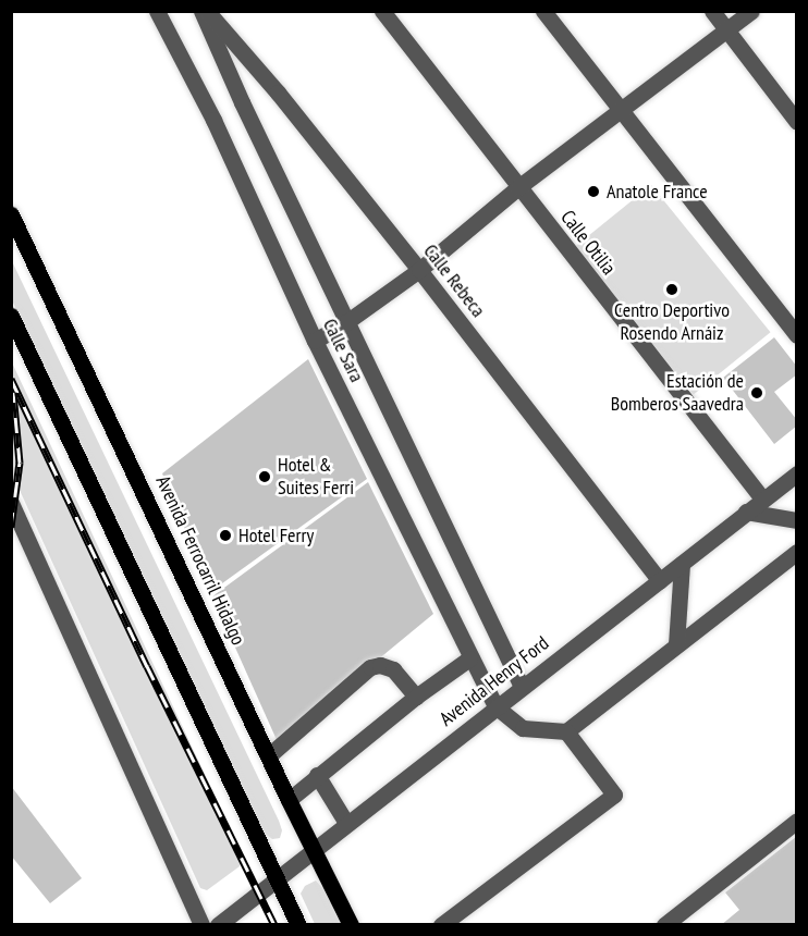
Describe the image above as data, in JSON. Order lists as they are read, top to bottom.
{
  "streets": {
    "main road": ["Avenida Ferrocarril Hidalgo"],
    "street": [
      "Calle Otilia",
      "Calle Rebeca",
      "Calle Sara",
      "Avenida Henry Ford"
    ]
  },
  "crossings": [
    ["Calle Otilia", "Avenida Henry Ford"],
    ["Calle Rebeca", "Avenida Henry Ford"],
    ["Calle Sara", "Avenida Henry Ford"],
    ["Avenida Ferrocarril Hidalgo", "Avenida Henry Ford"]
  ],
  "places": [
    "Anatole France",
    "Centro Deportivo Rosendo Arnáiz",
    "Estación de Bomberos Saavedra",
    "Hotel & Suites Ferri",
    "Hotel Ferry"
  ]
}
